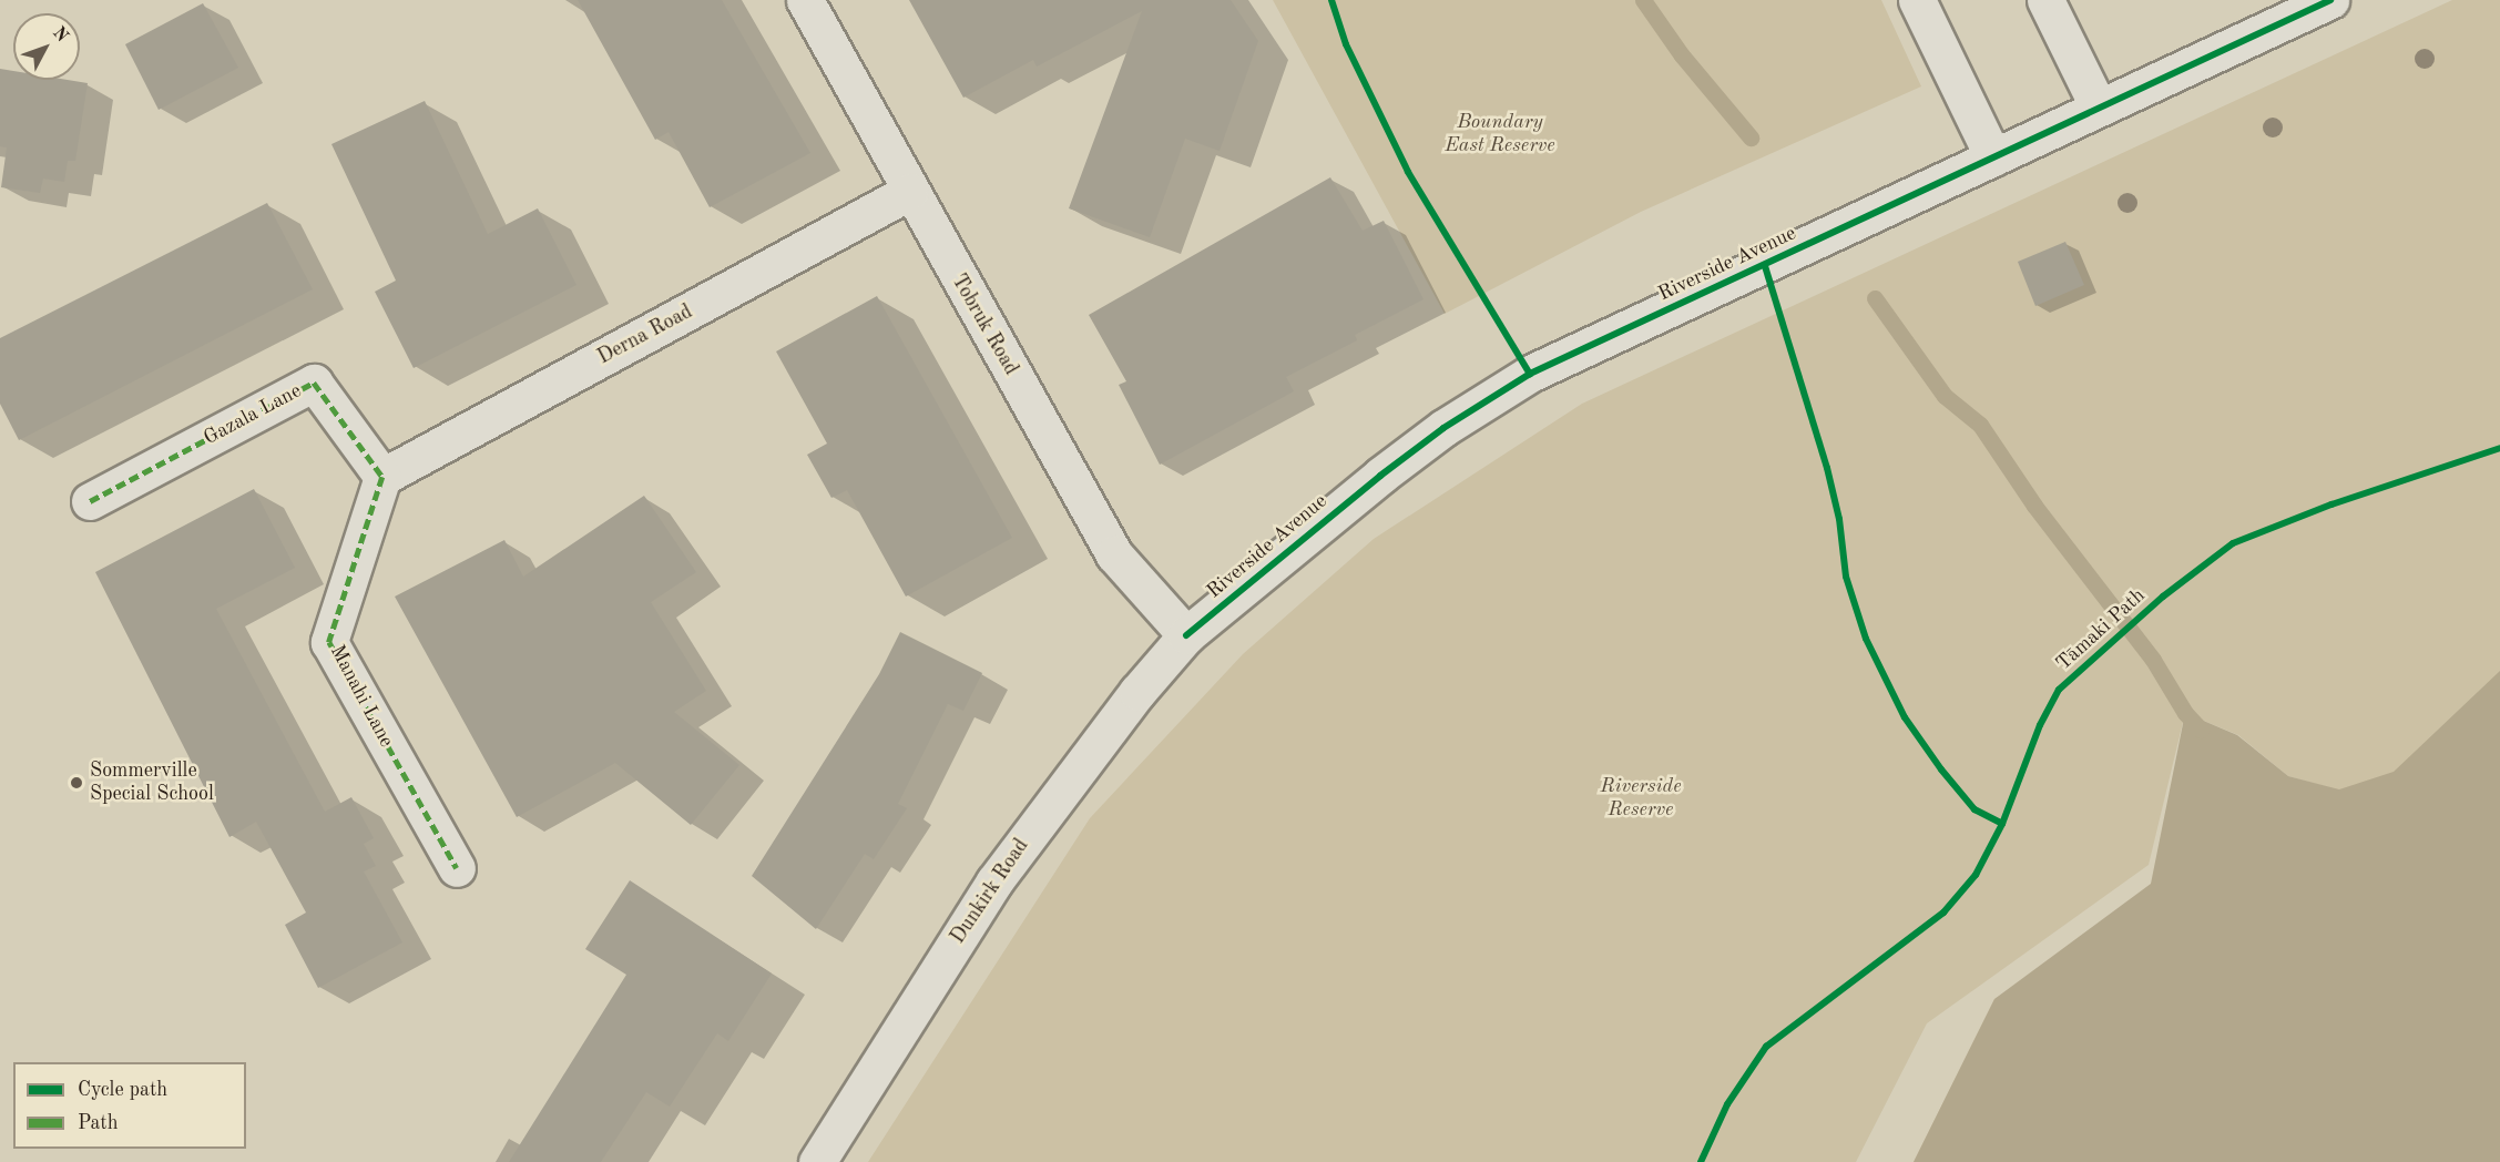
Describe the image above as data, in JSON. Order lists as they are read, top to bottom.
{
  "streets": {
    "street": [
      "Riverside Avenue",
      "Tobruk Road",
      "Derna Road",
      "Gazala Lane",
      "Manahi Lane",
      "Dunkirk Road"
    ],
    "cycle path": ["Tāmaki Path"]
  },
  "crossings": [
    ["Riverside Avenue", "Tobruk Road"],
    ["Riverside Avenue", "Dunkirk Road"],
    ["Tobruk Road", "Derna Road"],
    ["Tobruk Road", "Dunkirk Road"],
    ["Derna Road", "Gazala Lane"],
    ["Derna Road", "Manahi Lane"],
    ["Gazala Lane", "Manahi Lane"]
  ],
  "parks": ["Boundary East Reserve", "Riverside Reserve"],
  "places": ["Sommerville Special School"],
  "legend": ["Cycle path", "Path"],
  "north": "top right"
}
